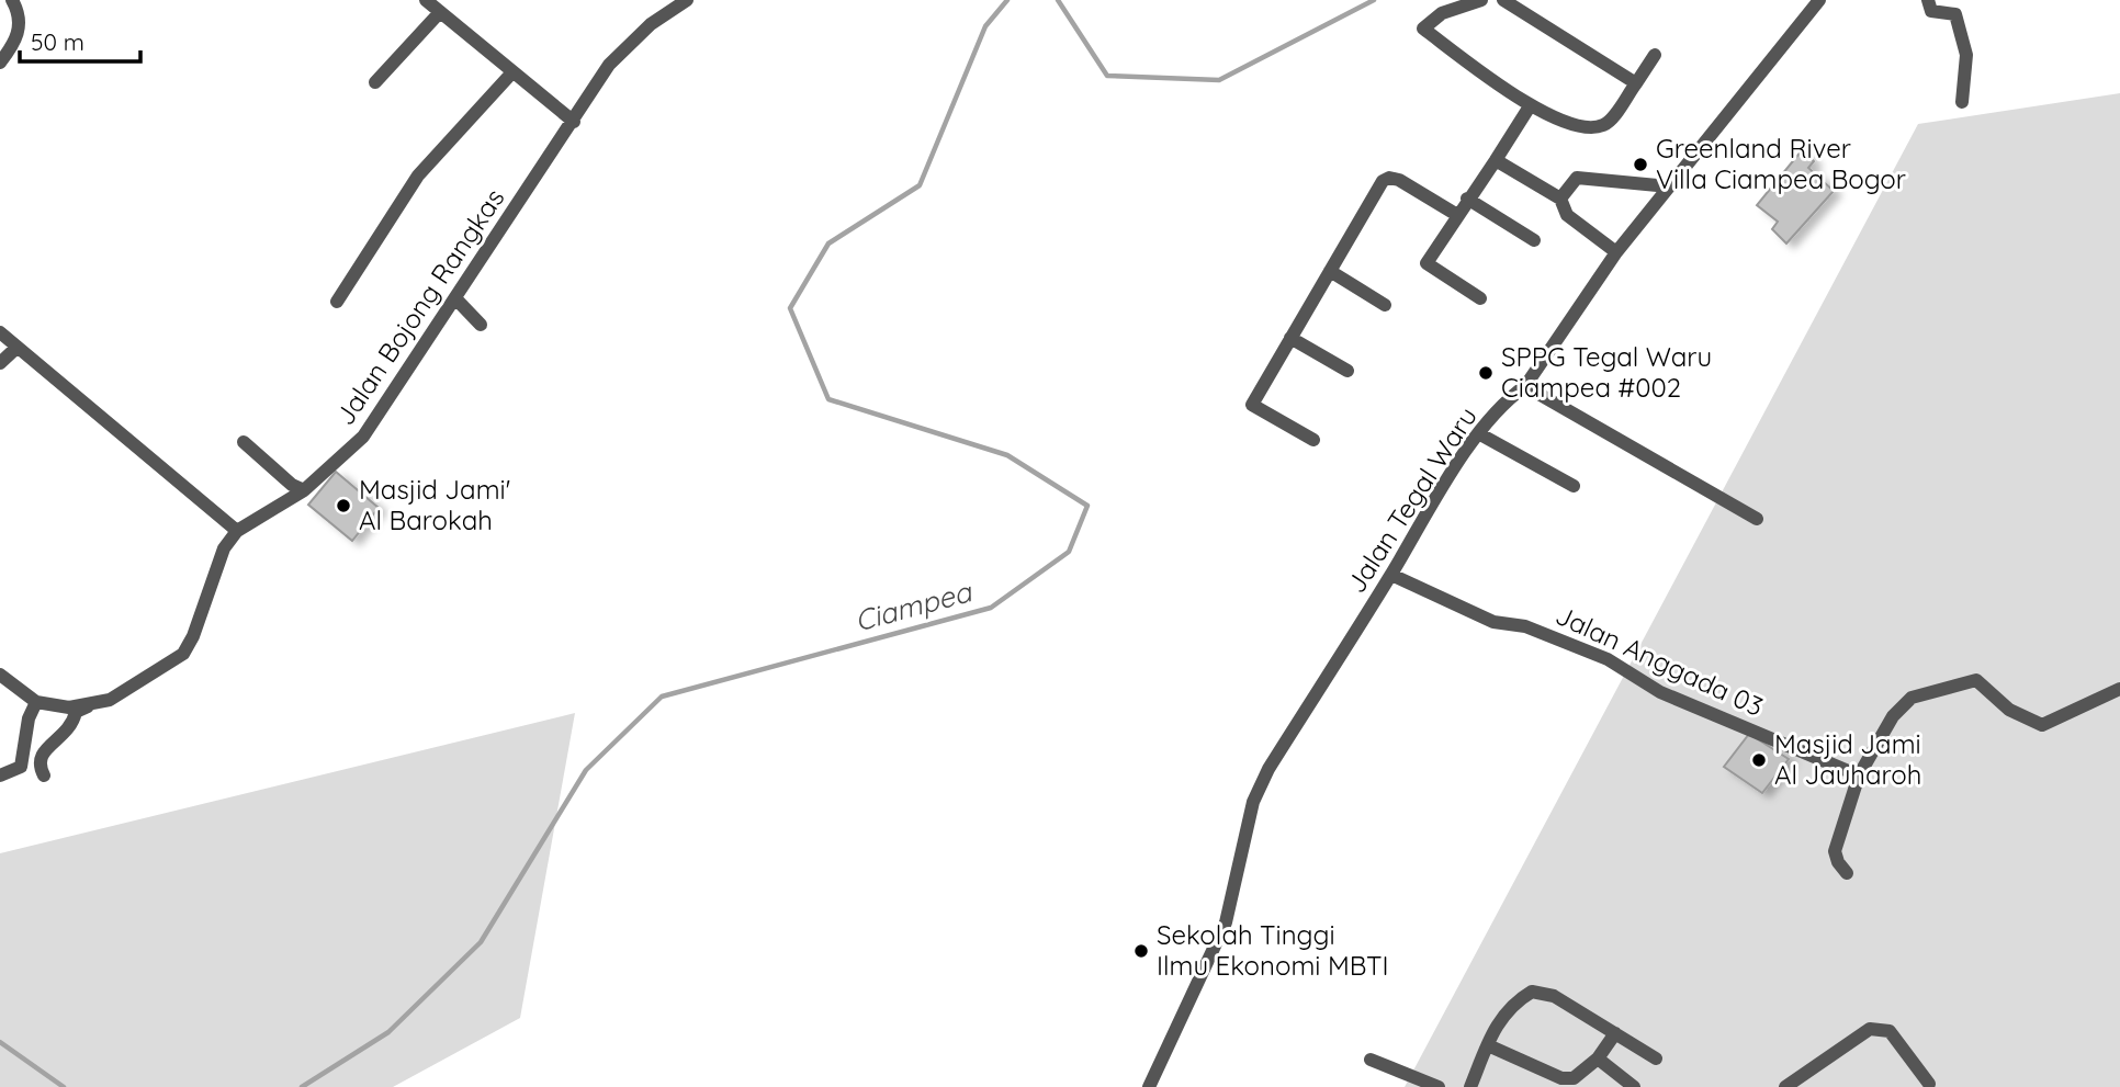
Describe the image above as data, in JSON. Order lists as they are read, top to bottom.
{
  "streets": {
    "street": ["Jalan Bojong Rangkas", "Jalan Tegal Waru", "Jalan Anggada 03"]
  },
  "crossings": [
    ["Jalan Tegal Waru", "Jalan Anggada 03"]
  ],
  "water": ["Ciampea"],
  "places": [
    "Greenland River Villa Ciampea Bogor",
    "SPPG Tegal Waru Ciampea #002",
    "Masjid Jami' Al Barokah",
    "Masjid Jami Al Jauharoh",
    "Sekolah Tinggi Ilmu Ekonomi MBTI"
  ],
  "scale_bar": "50 m"
}
